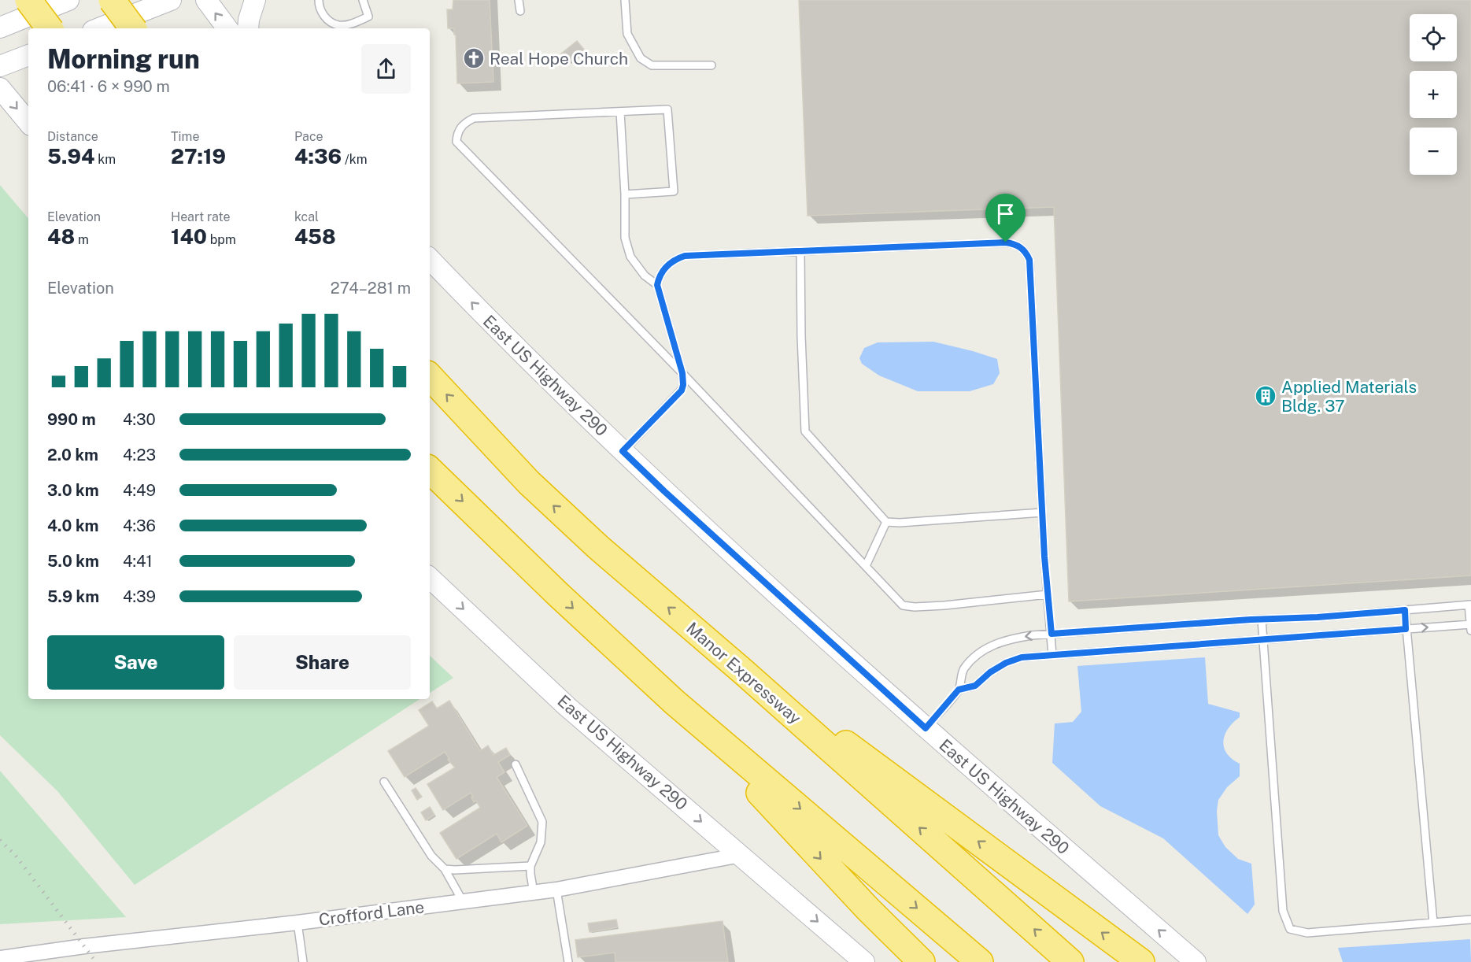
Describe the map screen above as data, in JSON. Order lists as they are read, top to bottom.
{
  "streets": {
    "highway": ["Manor Expressway"],
    "main road": ["East US Highway 290"],
    "street": ["Crofford Lane"]
  },
  "crossings": [
    ["East US Highway 290", "Crofford Lane"]
  ],
  "places": {
    "church": ["Real Hope Church"],
    "building": ["Applied Materials Bldg. 37"]
  },
  "page": {
    "map_buttons": ["+", "−"],
    "heading": ["Morning run", "06:41 · 6 × 990 m"],
    "stats": [
      ["Distance", "5.94 km"],
      ["Time", "27:19"],
      ["Pace", "4:36 /km"],
      ["Elevation", "48 m"],
      ["Heart rate", "140 bpm"],
      ["kcal", "458"]
    ],
    "chart": ["Elevation", "274–281 m"],
    "list": [
      {
        "name": "990 m",
        "note": "4:30"
      },
      {
        "name": "2.0 km",
        "note": "4:23"
      },
      {
        "name": "3.0 km",
        "note": "4:49"
      },
      {
        "name": "4.0 km",
        "note": "4:36"
      },
      {
        "name": "5.0 km",
        "note": "4:41"
      },
      {
        "name": "5.9 km",
        "note": "4:39"
      }
    ],
    "buttons": ["Save", "Share"]
  }
}
